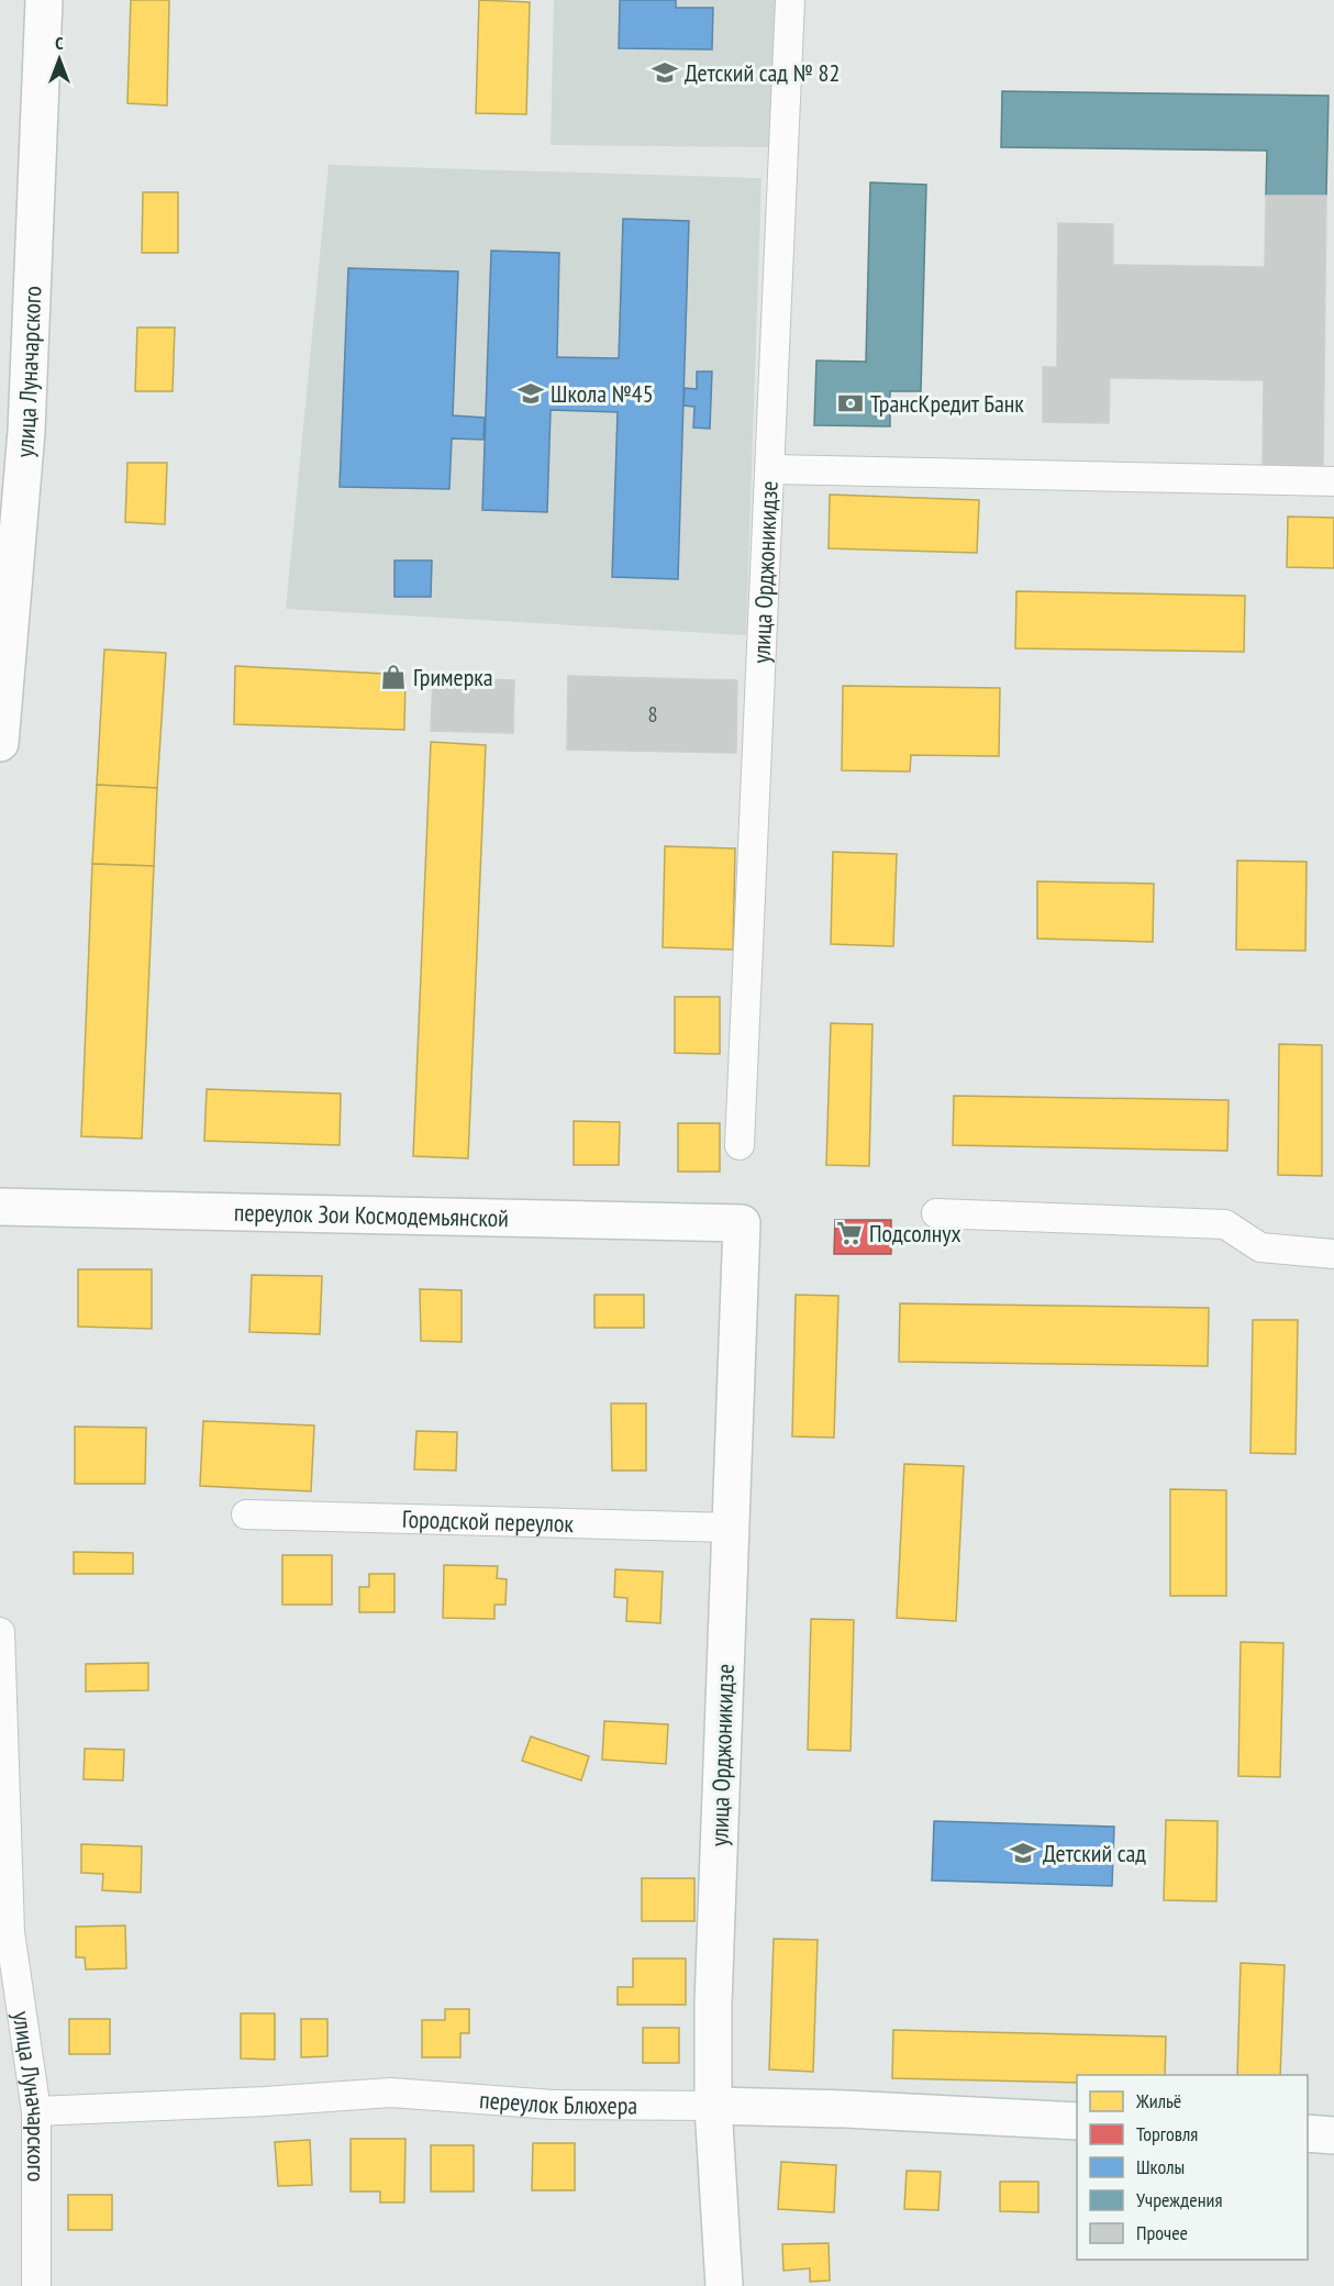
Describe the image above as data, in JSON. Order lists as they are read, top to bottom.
{
  "streets": {
    "street": [
      "улица Луначарского",
      "улица Орджоникидзе",
      "переулок Зои Космодемьянской",
      "Городской переулок",
      "переулок Блюхера"
    ]
  },
  "crossings": [
    ["улица Луначарского", "переулок Блюхера"],
    ["улица Орджоникидзе", "переулок Зои Космодемьянской"],
    ["улица Орджоникидзе", "Городской переулок"],
    ["улица Орджоникидзе", "переулок Блюхера"]
  ],
  "places": {
    "school or university": ["Детский сад № 82", "Школа №45", "Детский сад"],
    "bank": ["ТрансКредит Банк"],
    "shop": ["Гримерка"],
    "supermarket": ["Подсолнух"]
  },
  "house_numbers": ["8"],
  "legend": [
    "Жильё",
    "Торговля",
    "Школы",
    "Учреждения",
    "Прочее"
  ],
  "north": "top"
}
